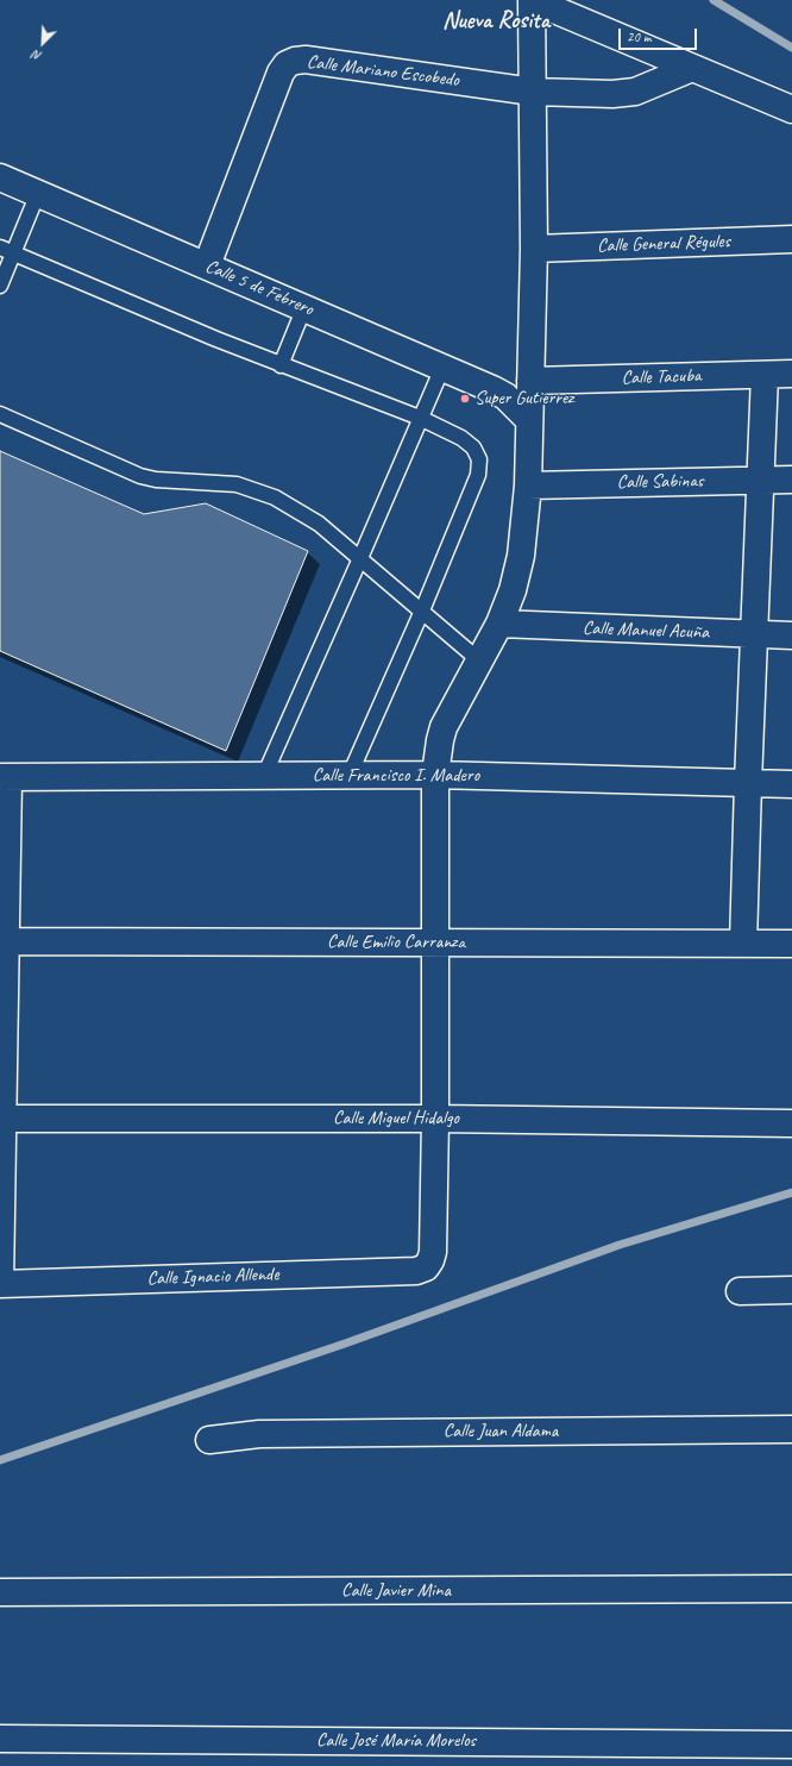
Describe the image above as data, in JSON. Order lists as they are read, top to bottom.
{
  "streets": {
    "street": [
      "Calle Mariano Escobedo",
      "Calle General Régules",
      "Calle 5 de Febrero",
      "Calle Tacuba",
      "Calle Sabinas",
      "Calle Manuel Acuña",
      "Calle Francisco I. Madero",
      "Calle Emilio Carranza",
      "Calle Miguel Hidalgo",
      "Calle Ignacio Allende",
      "Calle Juan Aldama",
      "Calle Javier Mina",
      "Calle José María Morelos"
    ]
  },
  "crossings": [
    ["Calle Mariano Escobedo", "Calle 5 de Febrero"],
    ["Calle Miguel Hidalgo", "Calle Ignacio Allende"]
  ],
  "districts": ["Nueva Rosita"],
  "places": ["Super Gutierrez"],
  "scale_bar": "20 m",
  "north": "bottom left"
}
